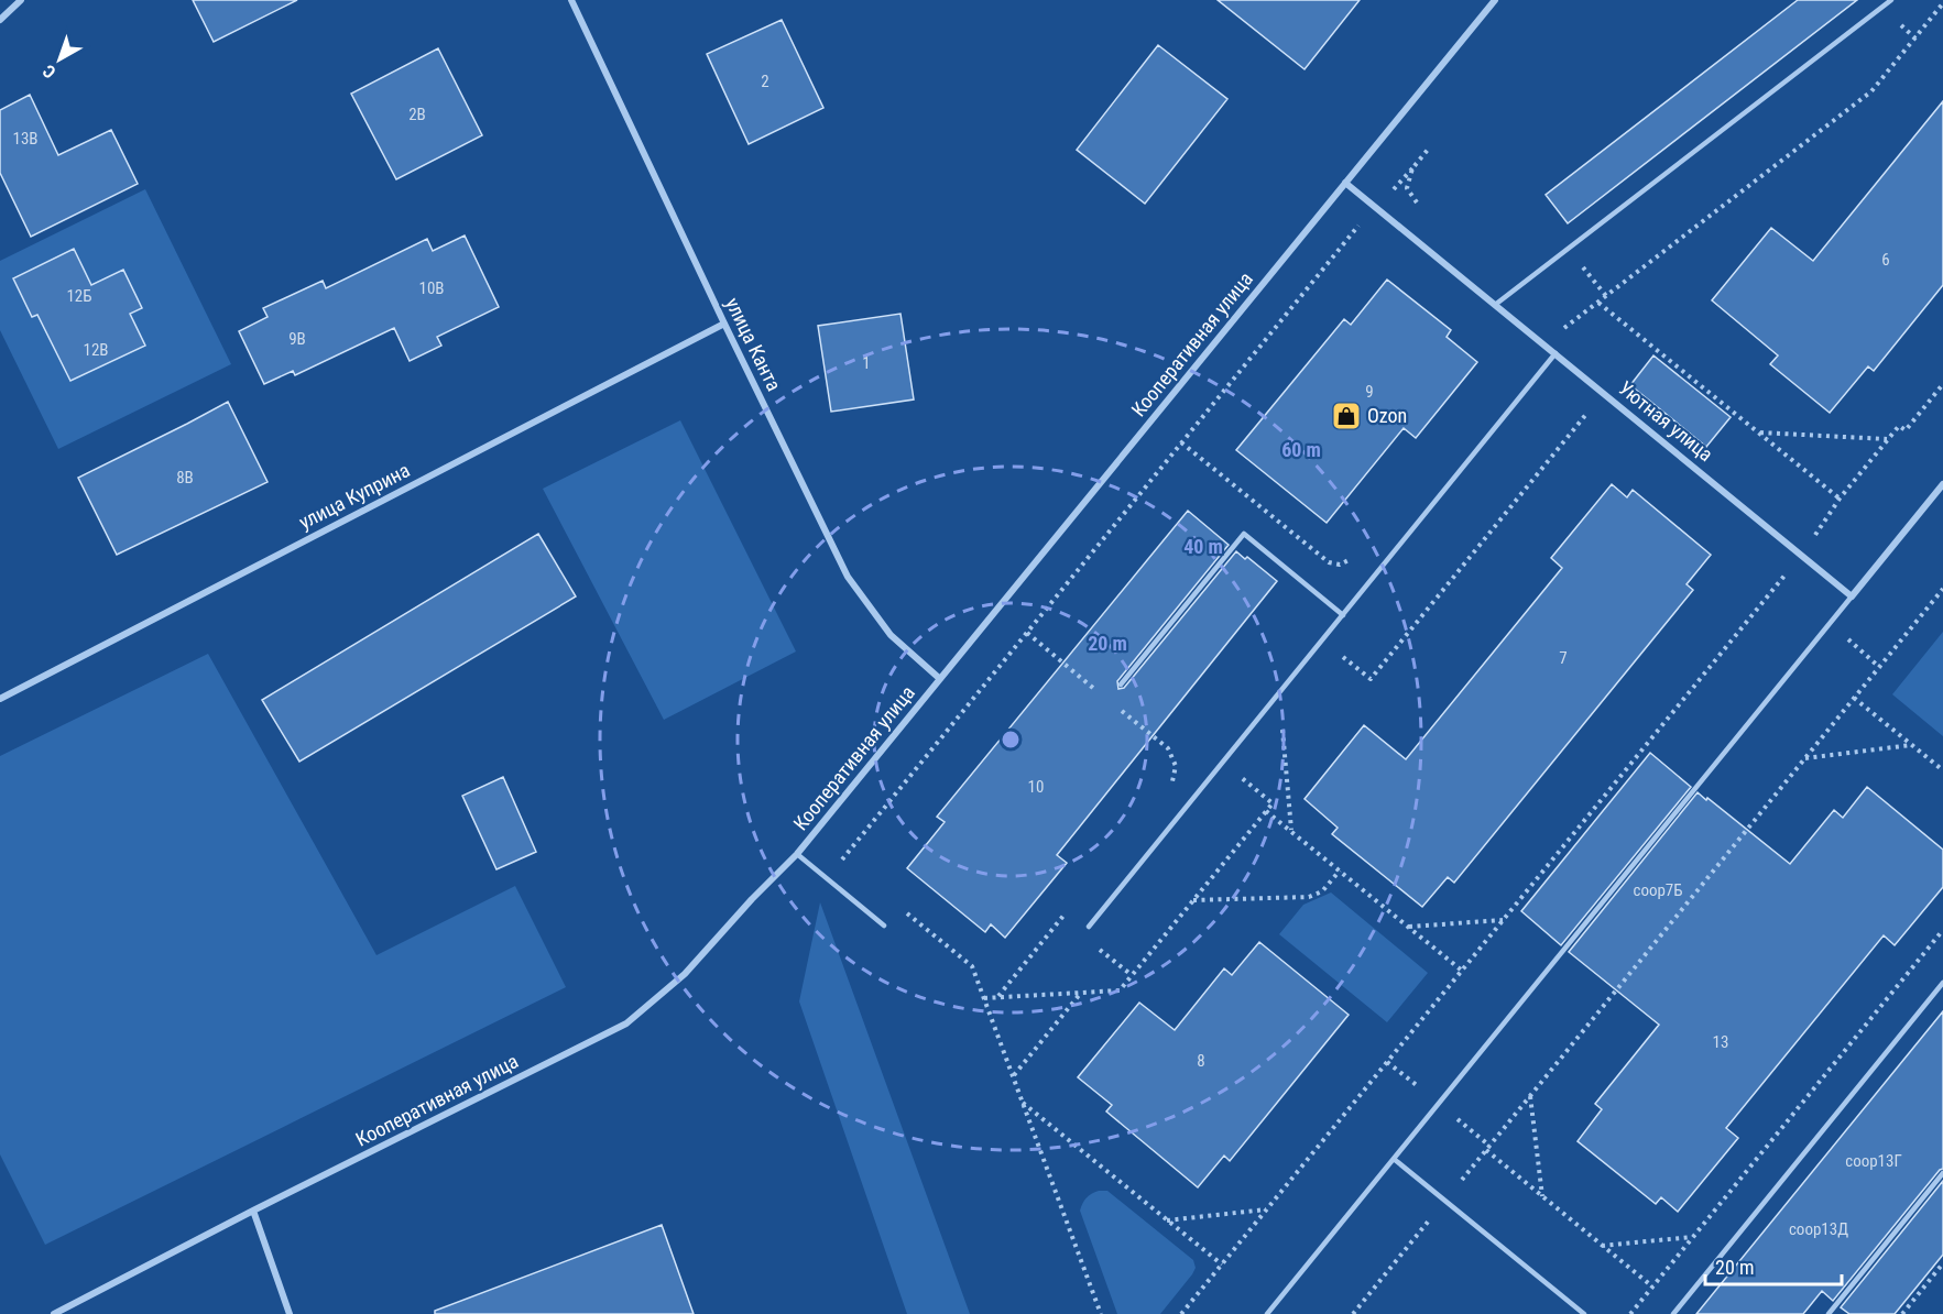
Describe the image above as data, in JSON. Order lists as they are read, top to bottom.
{
  "streets": {
    "street": [
      "улица Канта",
      "Кооперативная улица",
      "Уютная улица",
      "улица Куприна"
    ]
  },
  "crossings": [
    ["улица Канта", "Кооперативная улица"],
    ["улица Канта", "улица Куприна"],
    ["Кооперативная улица", "Уютная улица"]
  ],
  "places": {
    "shop": ["Ozon"]
  },
  "house_numbers": [
    "2",
    "2В",
    "13В",
    "6",
    "10В",
    "12Б",
    "9В",
    "12В",
    "1",
    "9",
    "8В",
    "7",
    "10",
    "соор7Б",
    "13",
    "8",
    "соор13Г",
    "соор13Д"
  ],
  "scale_bar": "20 m",
  "north": "bottom left",
  "rings": ["60 m", "40 m", "20 m"]
}
